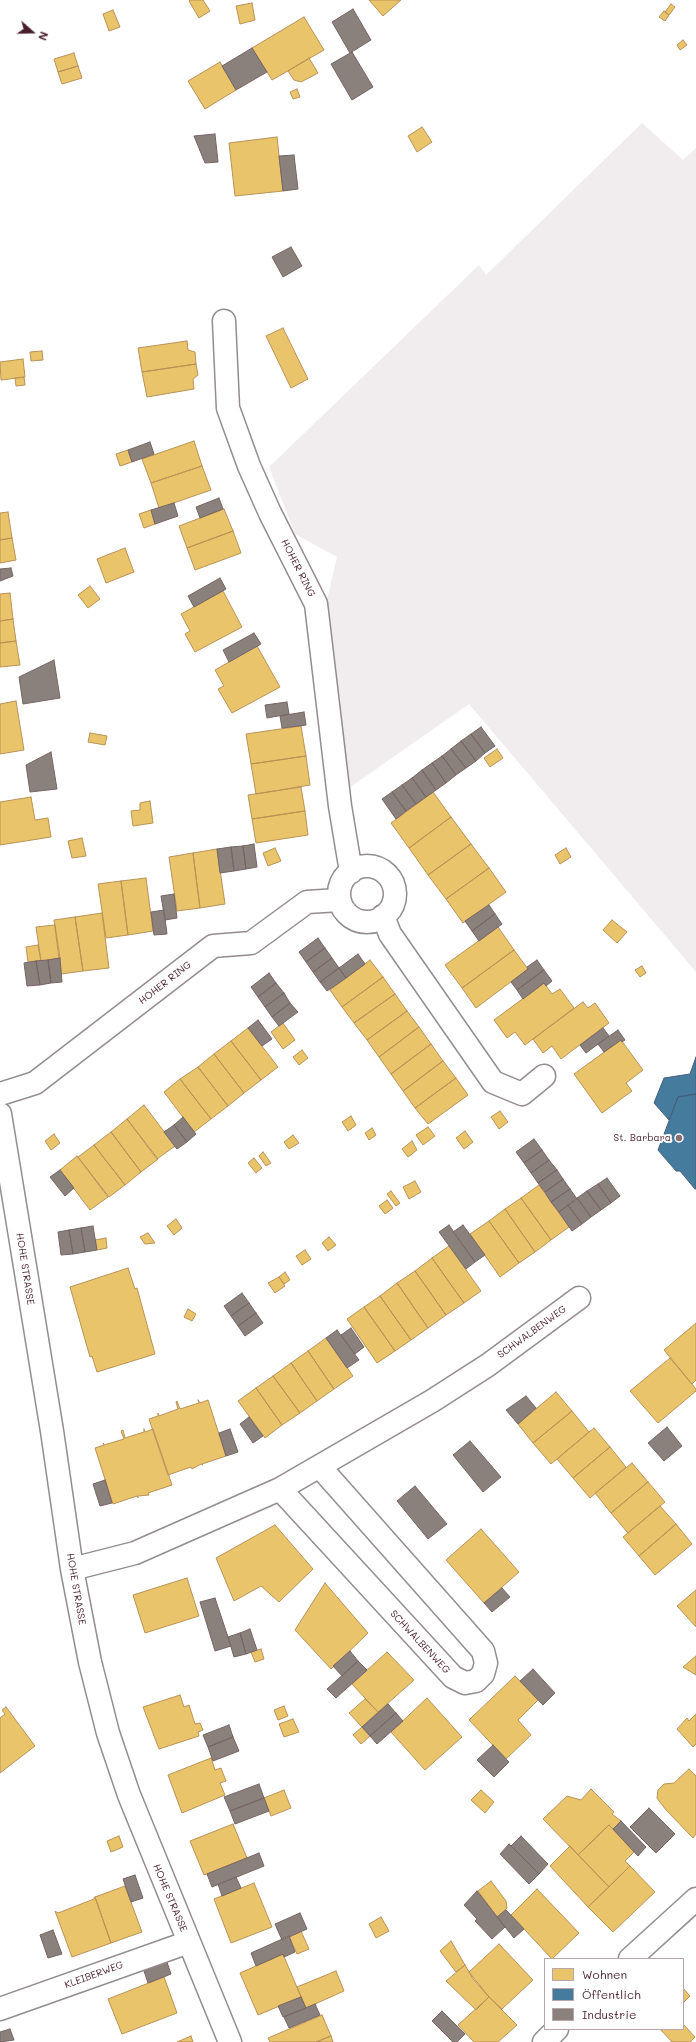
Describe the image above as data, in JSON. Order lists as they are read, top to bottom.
{
  "streets": {
    "street": [
      "HOHER RING",
      "HOHE STRASSE",
      "SCHWALBENWEG",
      "KLEIBERWEG"
    ]
  },
  "crossings": [
    ["HOHE STRASSE", "SCHWALBENWEG"],
    ["HOHE STRASSE", "KLEIBERWEG"]
  ],
  "places": ["St. Barbara"],
  "legend": ["Wohnen", "Öffentlich", "Industrie"],
  "north": "right"
}
